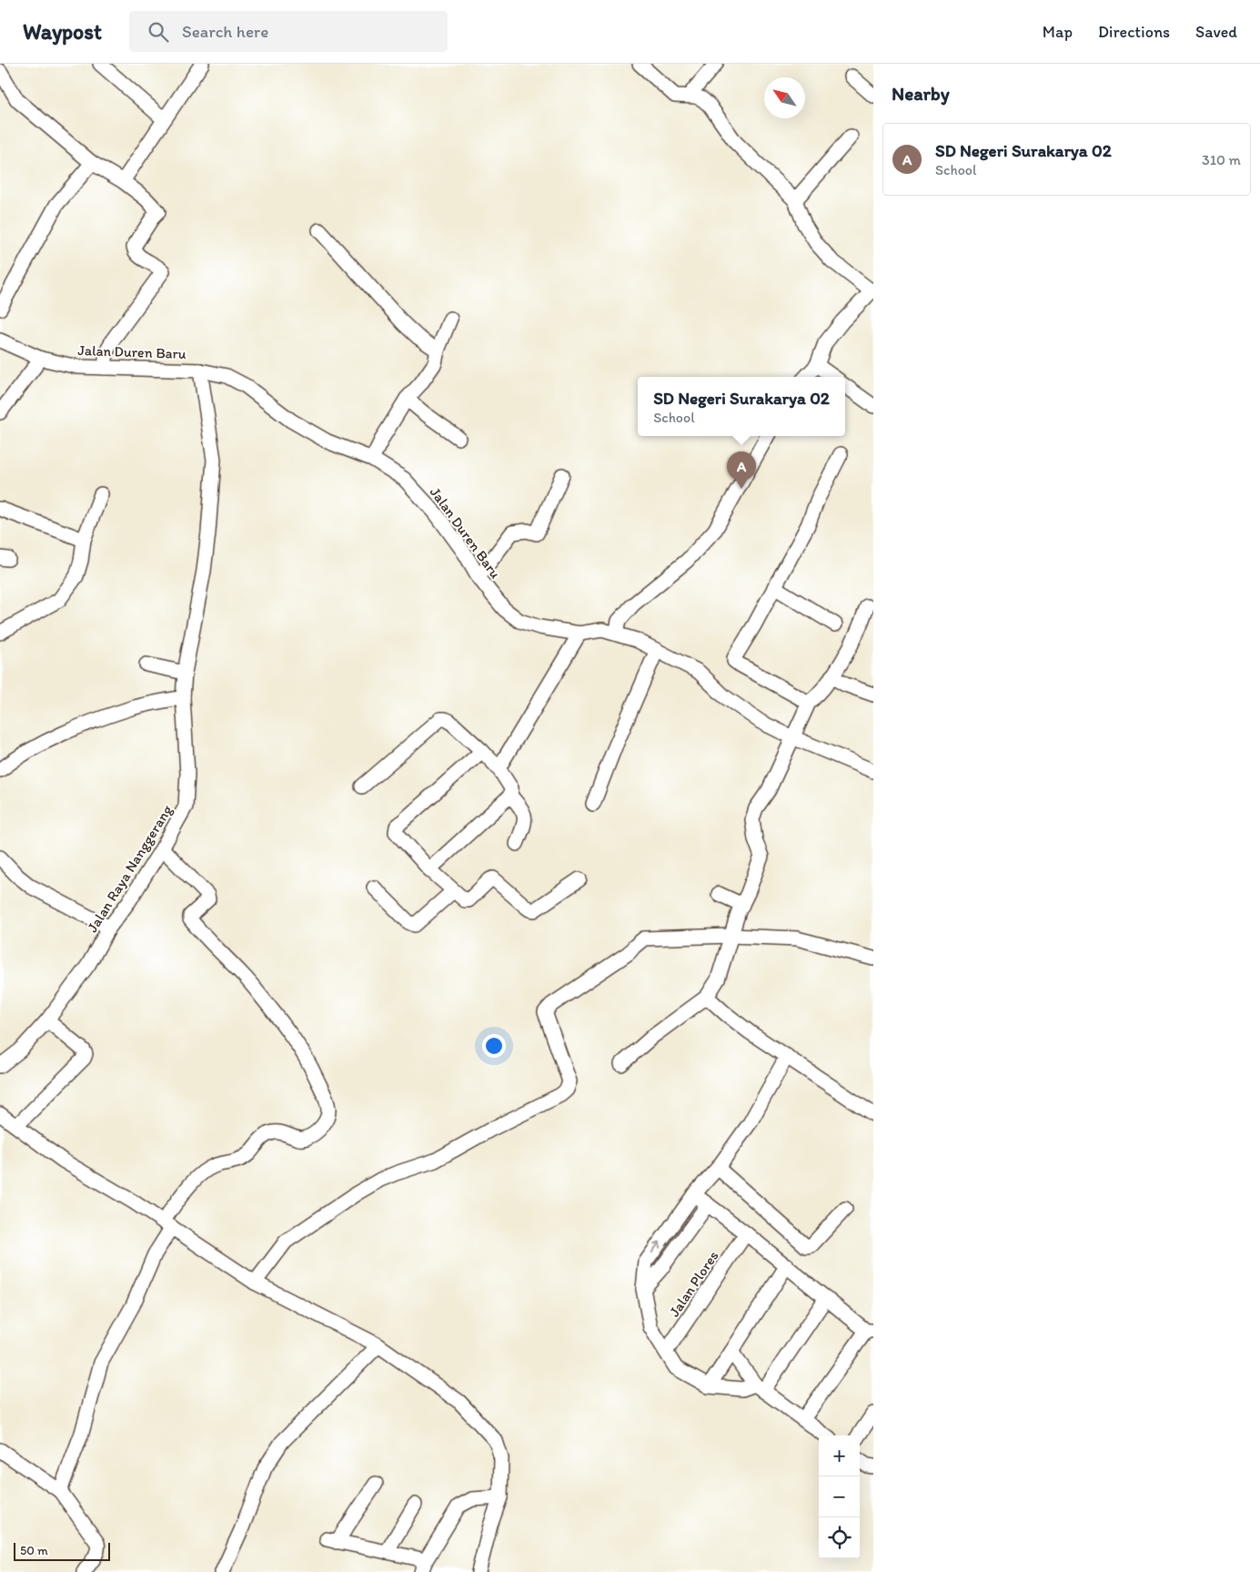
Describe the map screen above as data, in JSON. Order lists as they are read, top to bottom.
{
  "streets": {
    "street": ["Jalan Duren Baru", "Jalan Raya Nanggerang", "Jalan Plores"]
  },
  "crossings": [
    ["Jalan Duren Baru", "Jalan Raya Nanggerang"]
  ],
  "scale_bar": "50 m",
  "north": "top left",
  "page": {
    "header": "Waypost",
    "search": "Search here",
    "nav": ["Map", "Directions", "Saved"],
    "heading": "Nearby",
    "list": [
      {
        "mark": "A",
        "name": "SD Negeri Surakarya 02",
        "note": "School",
        "value": "310 m"
      }
    ],
    "popup": ["SD Negeri Surakarya 02", "School"],
    "pins": "A",
    "map_buttons": ["+", "−"],
    "scale": "50 m"
  }
}
